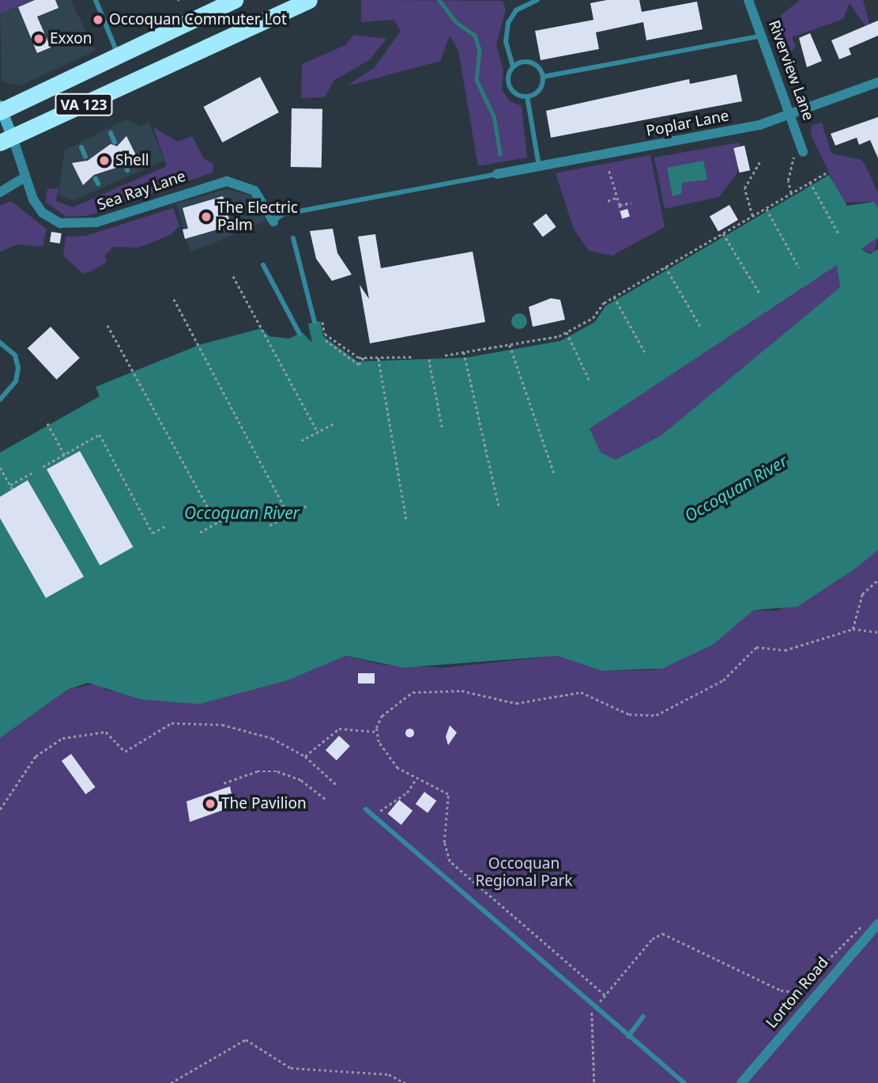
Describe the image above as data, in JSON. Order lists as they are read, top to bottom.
{
  "streets": {
    "highway": ["VA 123"],
    "street": [
      "Riverview Lane",
      "Poplar Lane",
      "Sea Ray Lane",
      "Lorton Road"
    ]
  },
  "crossings": [
    ["Riverview Lane", "Poplar Lane"],
    ["VA 123", "Sea Ray Lane"]
  ],
  "water": ["Occoquan River"],
  "parks": ["Occoquan Regional Park"],
  "places": [
    "Occoquan Commuter Lot",
    "Exxon",
    "Shell",
    "The Electric Palm",
    "The Pavilion"
  ]
}
